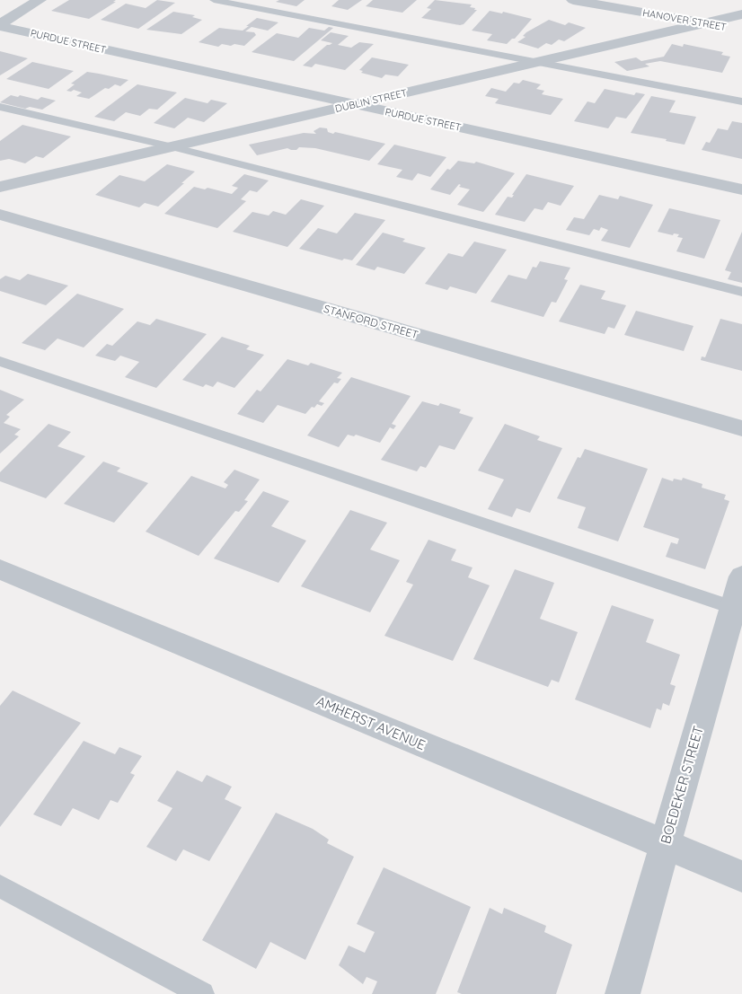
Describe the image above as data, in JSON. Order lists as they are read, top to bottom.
{
  "streets": {
    "street": [
      "HANOVER STREET",
      "PURDUE STREET",
      "DUBLIN STREET",
      "STANFORD STREET",
      "AMHERST AVENUE",
      "BOEDEKER STREET"
    ]
  },
  "crossings": [
    ["HANOVER STREET", "DUBLIN STREET"],
    ["PURDUE STREET", "DUBLIN STREET"],
    ["AMHERST AVENUE", "BOEDEKER STREET"]
  ]
}
